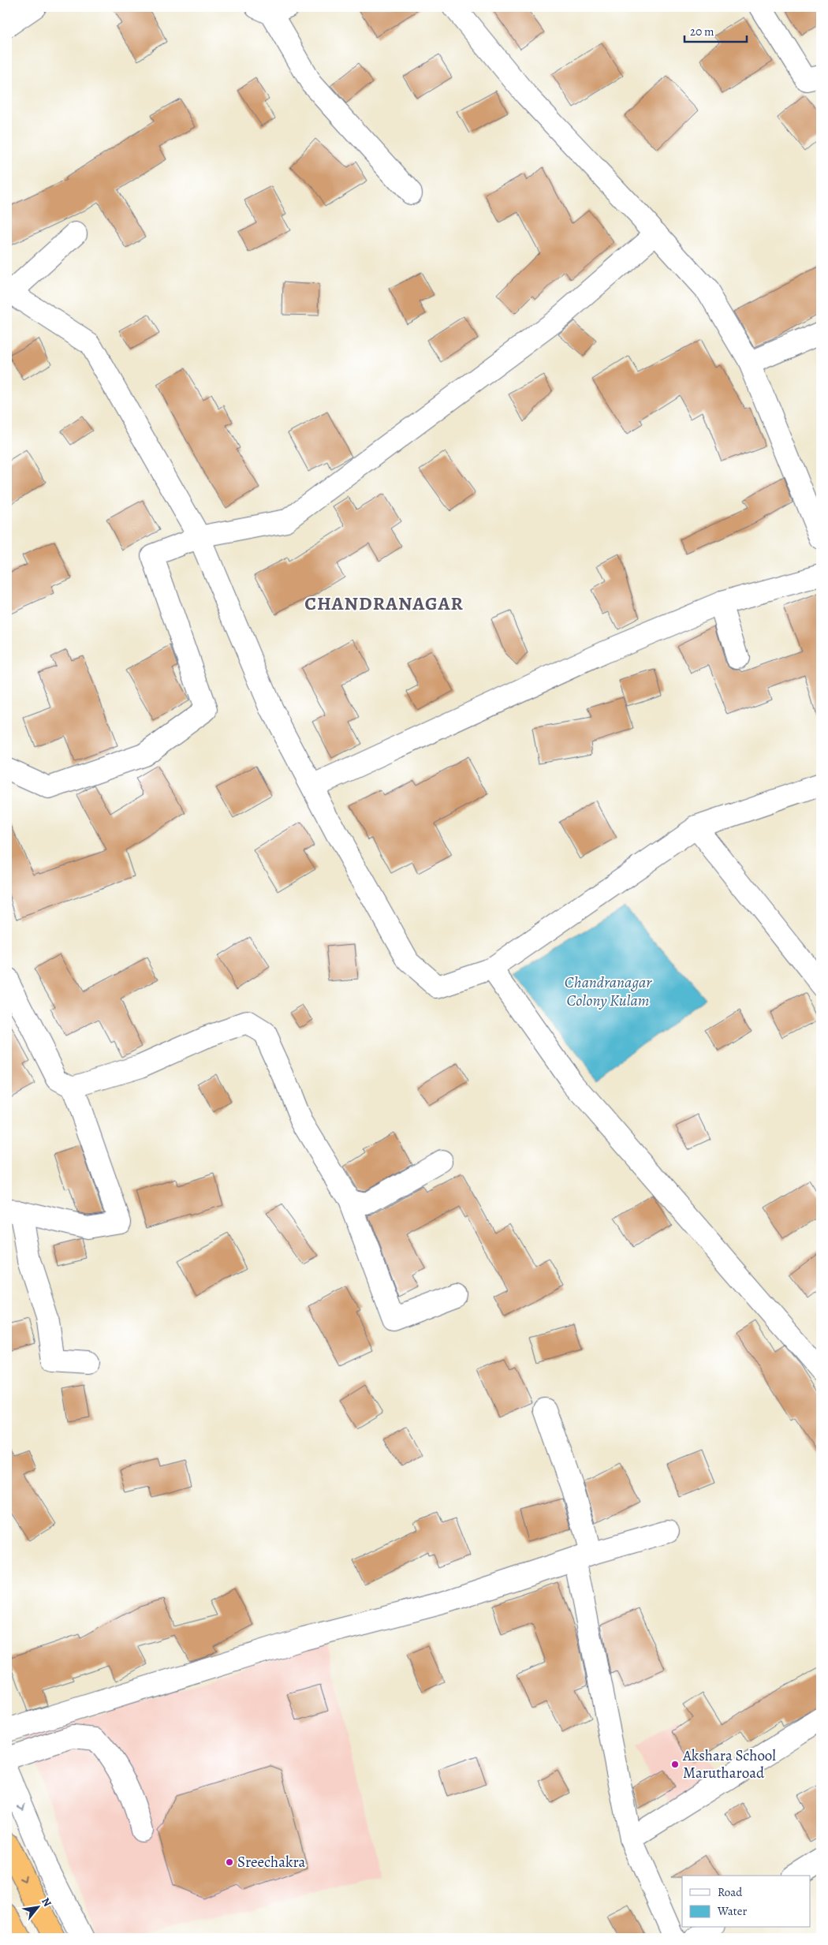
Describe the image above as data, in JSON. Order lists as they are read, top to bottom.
{
  "districts": ["CHANDRANAGAR"],
  "water": ["Chandranagar Colony Kulam"],
  "places": ["Akshara School Marutharoad", "Sreechakra"],
  "legend": ["Road", "Water"],
  "scale_bar": "20 m",
  "north": "top right"
}
